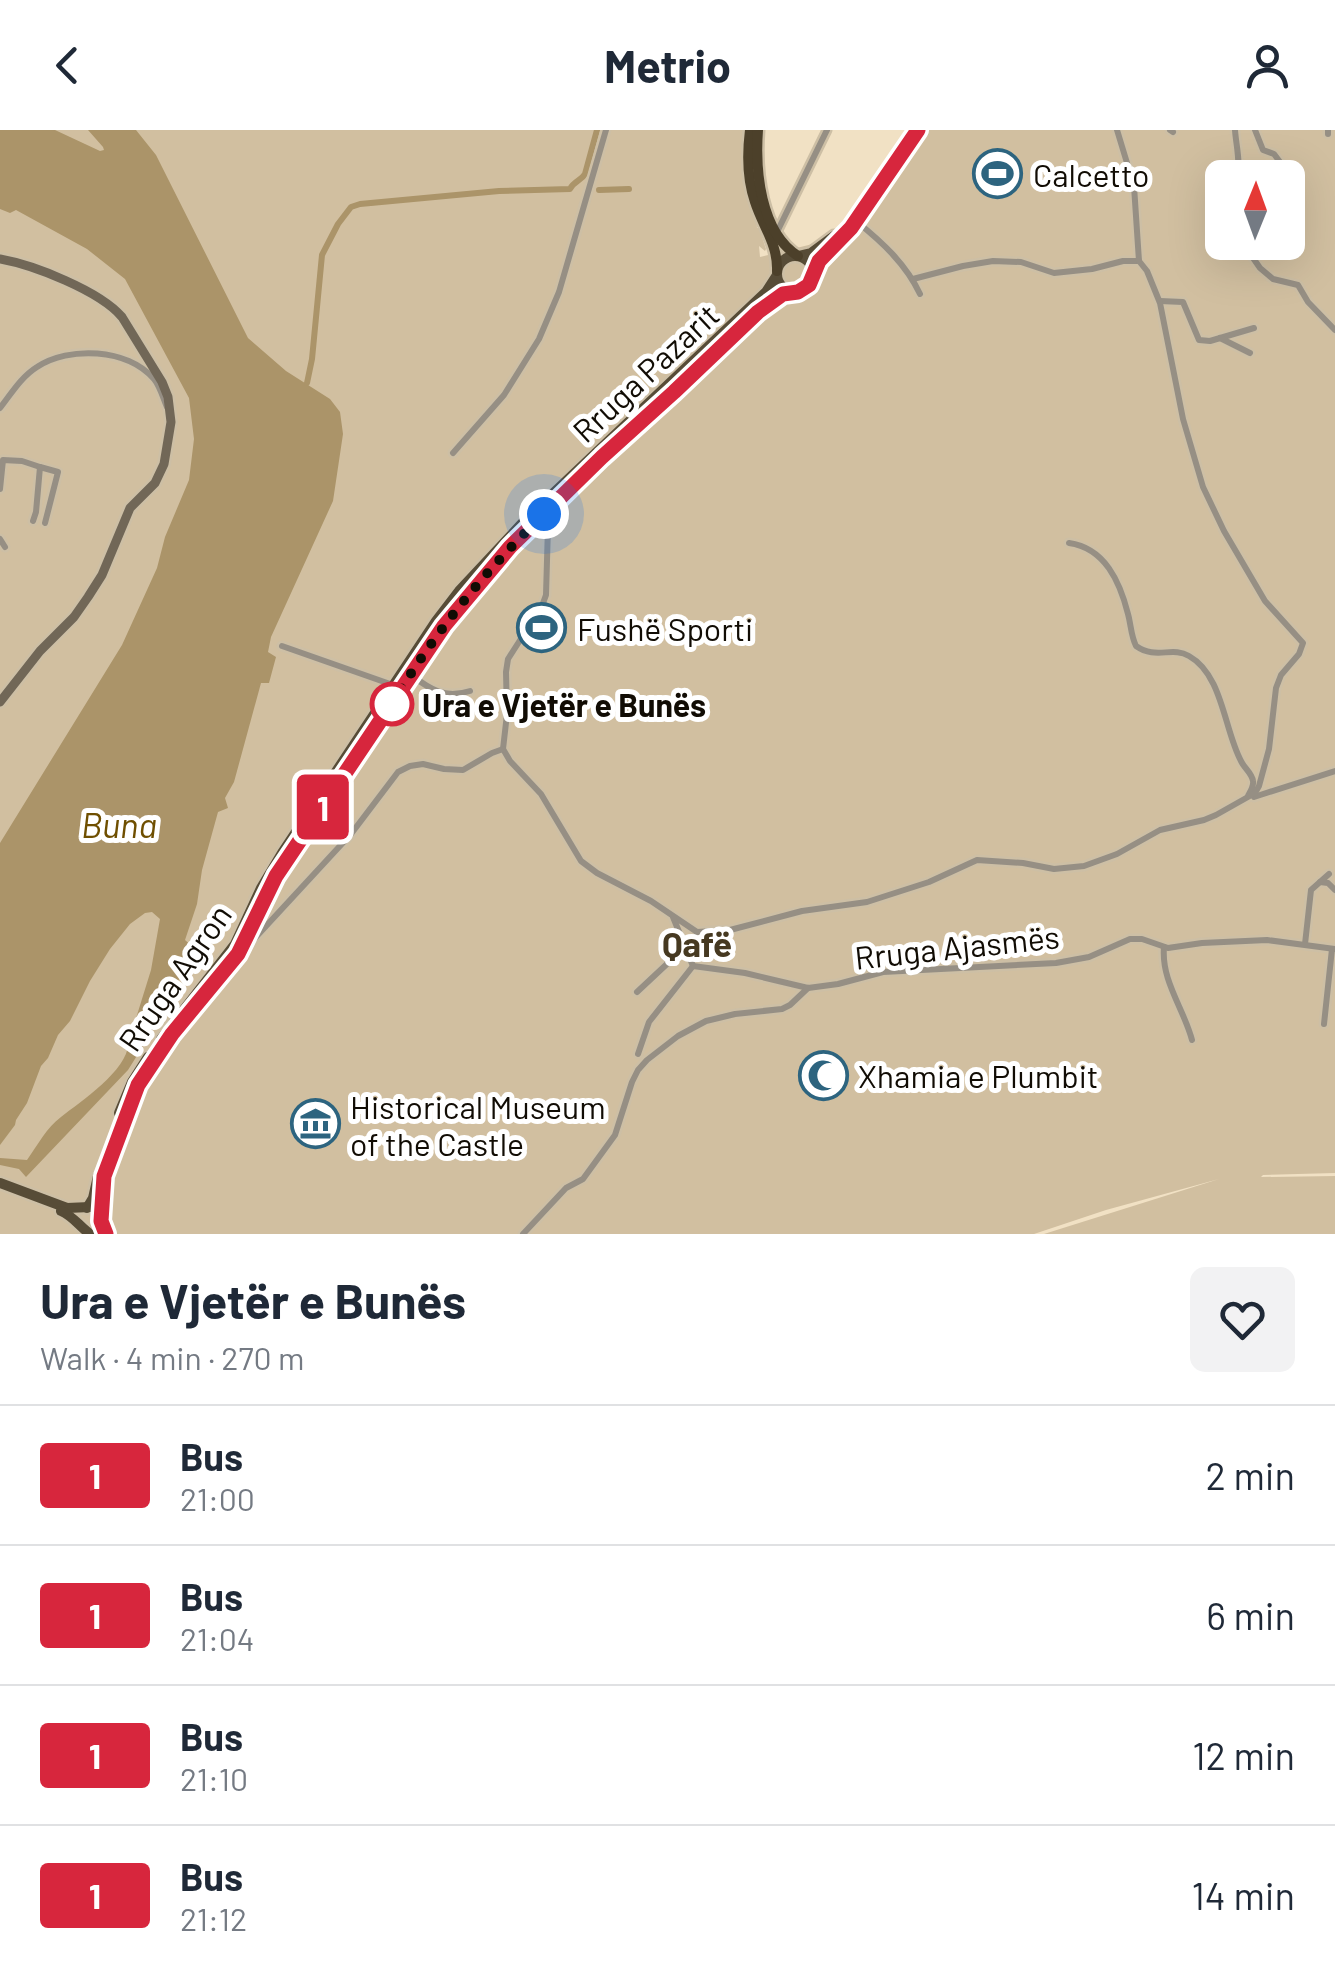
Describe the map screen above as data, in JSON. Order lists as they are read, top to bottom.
{
  "streets": {
    "main road": ["Rruga Pazarit", "Rruga Agron"],
    "street": ["Rruga Ajasmës"]
  },
  "crossings": [
    ["Rruga Pazarit", "Rruga Agron"]
  ],
  "districts": ["Qafë"],
  "water": ["Buna"],
  "places": {
    "sports": ["Calcetto", "Fushë Sporti"],
    "other": ["Ura e Vjetër e Bunës"],
    "mosque": ["Xhamia e Plumbit"],
    "museum": ["Historical Museum of the Castle"]
  },
  "lines": ["bus line 1"],
  "north": "top",
  "page": {
    "header": "Metrio",
    "on_map": "1",
    "heading": ["Ura e Vjetër e Bunës", "Walk · 4 min · 270 m"],
    "list": [
      {
        "mark": "1",
        "name": "Bus",
        "note": "21:00",
        "value": "2 min"
      },
      {
        "mark": "1",
        "name": "Bus",
        "note": "21:04",
        "value": "6 min"
      },
      {
        "mark": "1",
        "name": "Bus",
        "note": "21:10",
        "value": "12 min"
      },
      {
        "mark": "1",
        "name": "Bus",
        "note": "21:12",
        "value": "14 min"
      }
    ]
  }
}
